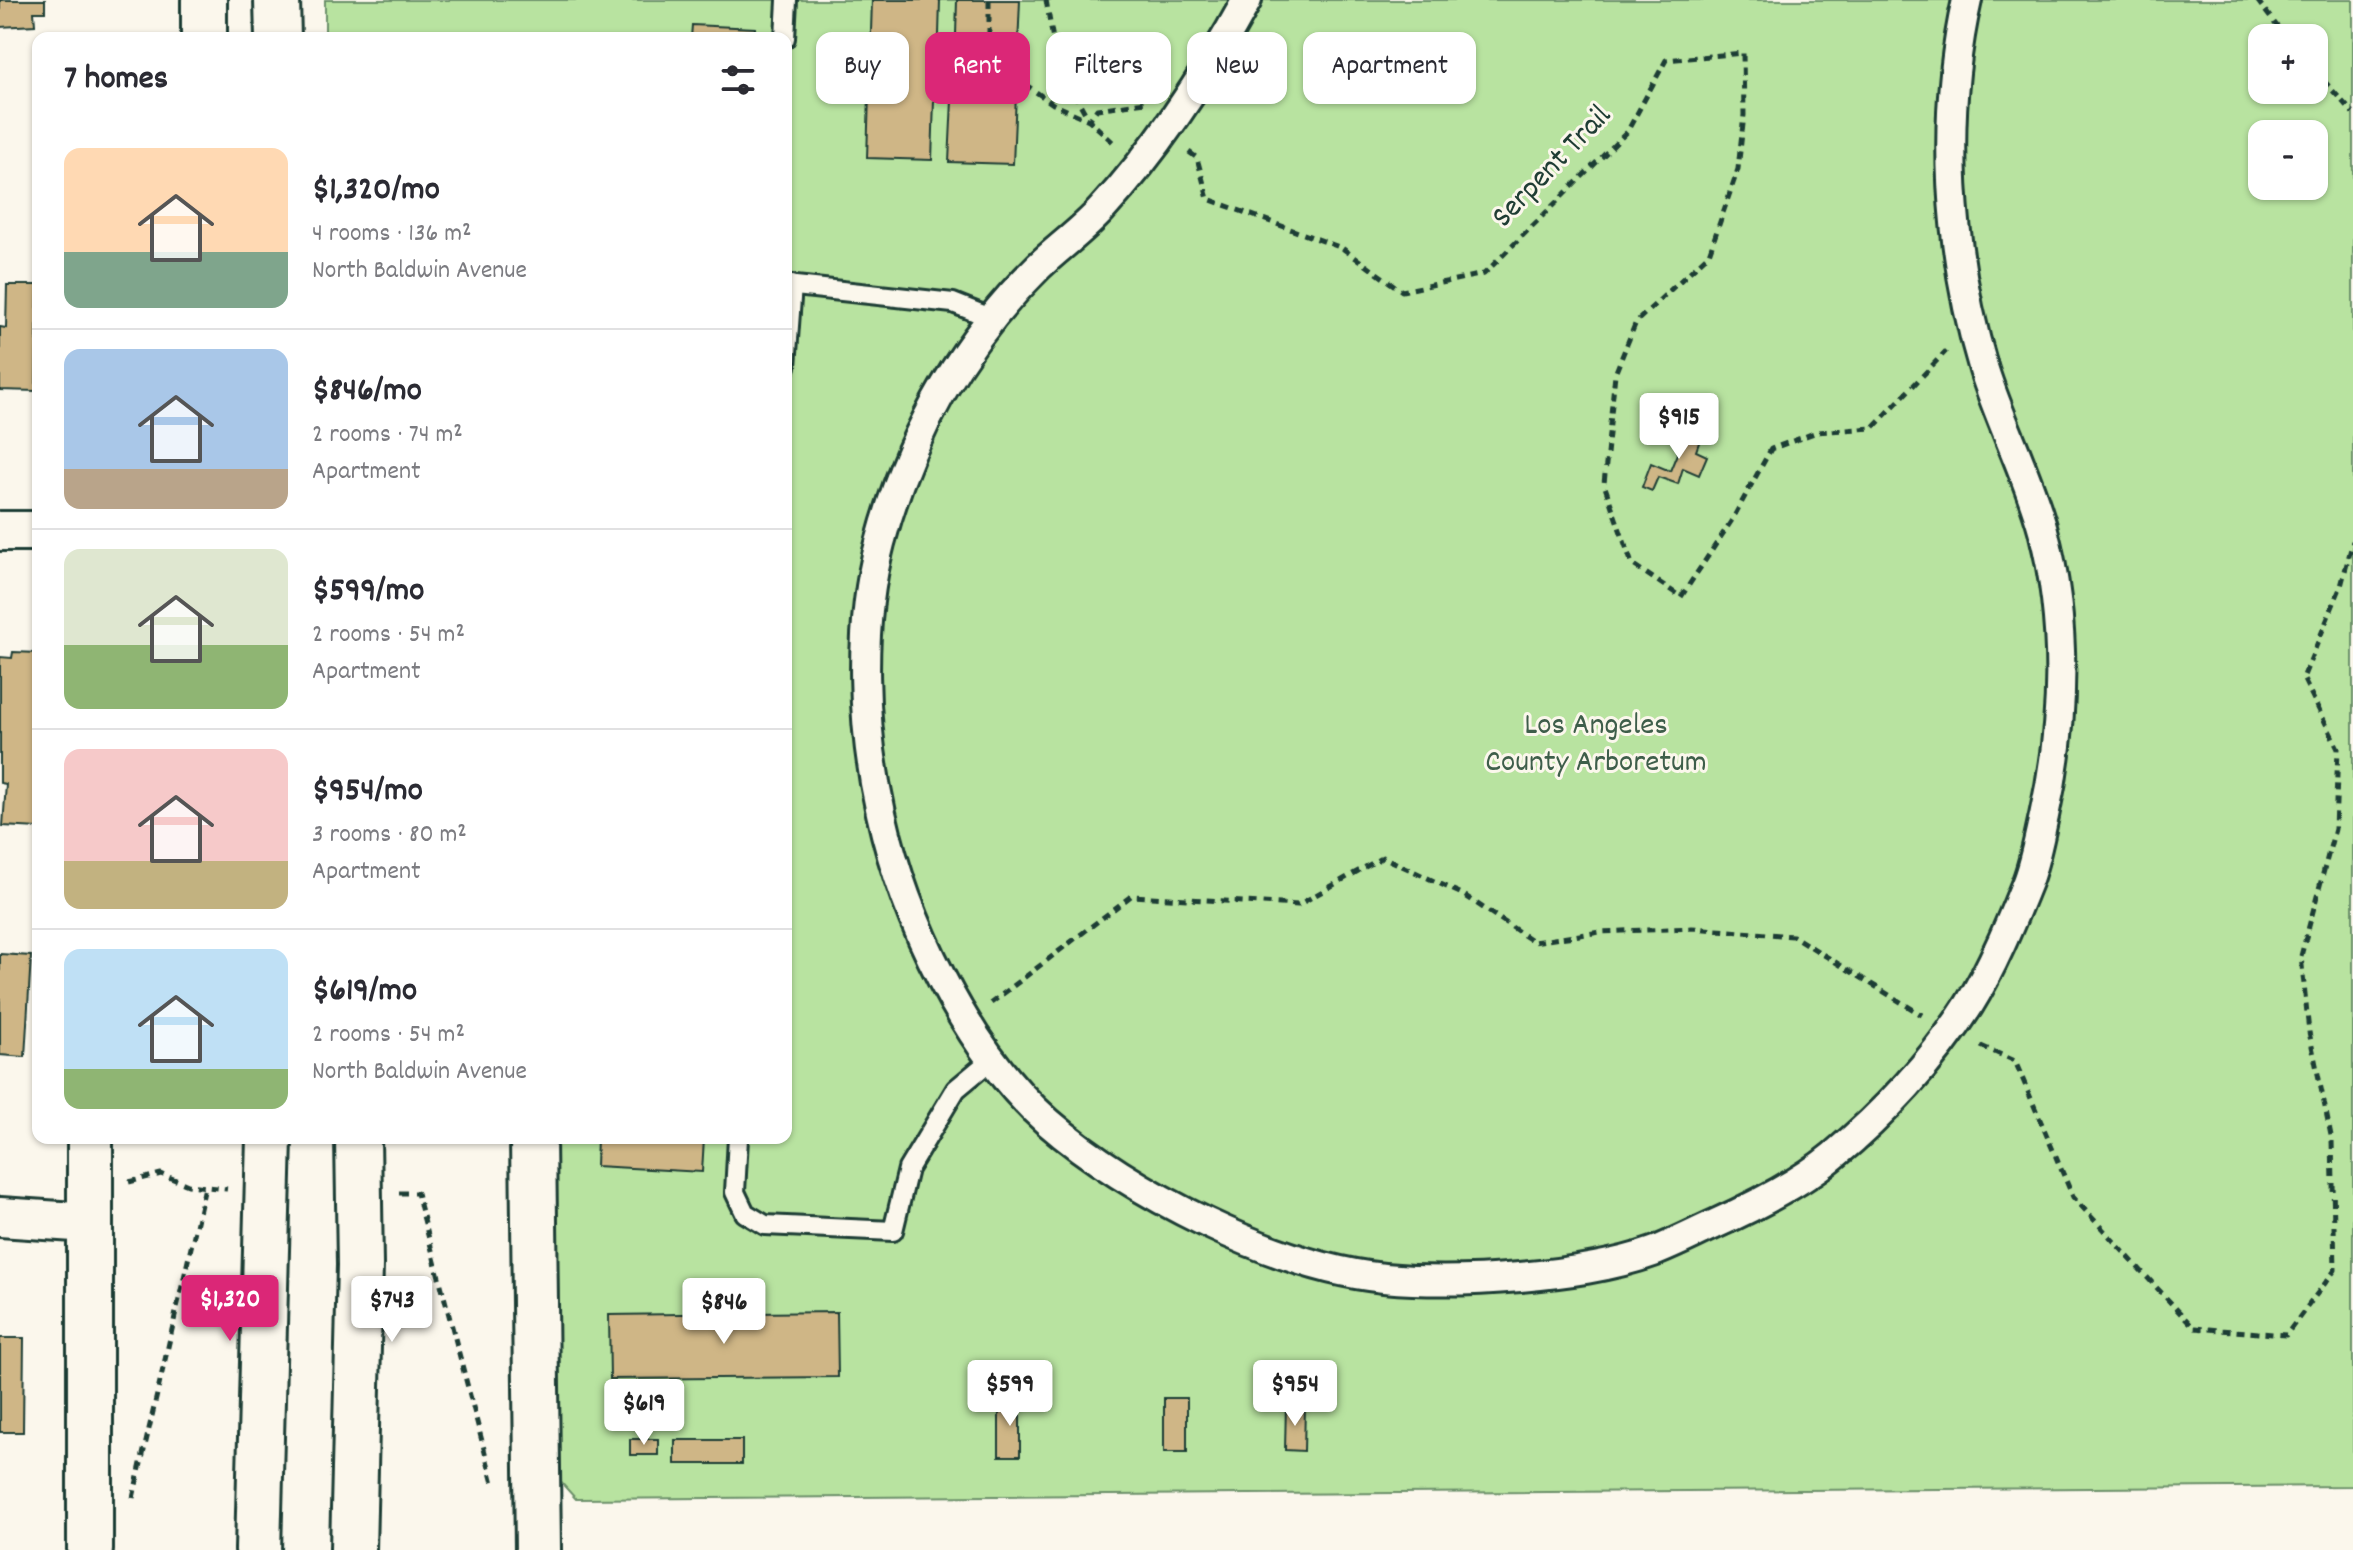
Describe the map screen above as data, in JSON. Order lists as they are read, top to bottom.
{
  "streets": {
    "path": ["Serpent Trail"]
  },
  "parks": ["Los Angeles County Arboretum"],
  "page": {
    "map_buttons": ["+", "−"],
    "chip": [
      "Buy",
      "Rent",
      "Filters",
      "New",
      "Apartment"
    ],
    "heading": "7 homes",
    "list": [
      {
        "name": "$1,320/mo",
        "note": "4 rooms · 136 m² · North Baldwin Avenue"
      },
      {
        "name": "$846/mo",
        "note": "2 rooms · 74 m² · Apartment"
      },
      {
        "name": "$599/mo",
        "note": "2 rooms · 54 m² · Apartment"
      },
      {
        "name": "$954/mo",
        "note": "3 rooms · 80 m² · Apartment"
      },
      {
        "name": "$619/mo",
        "note": "2 rooms · 54 m² · North Baldwin Avenue"
      }
    ],
    "price": [
      "$915",
      "$1,320",
      "$743",
      "$846",
      "$599",
      "$954",
      "$619"
    ]
  }
}
